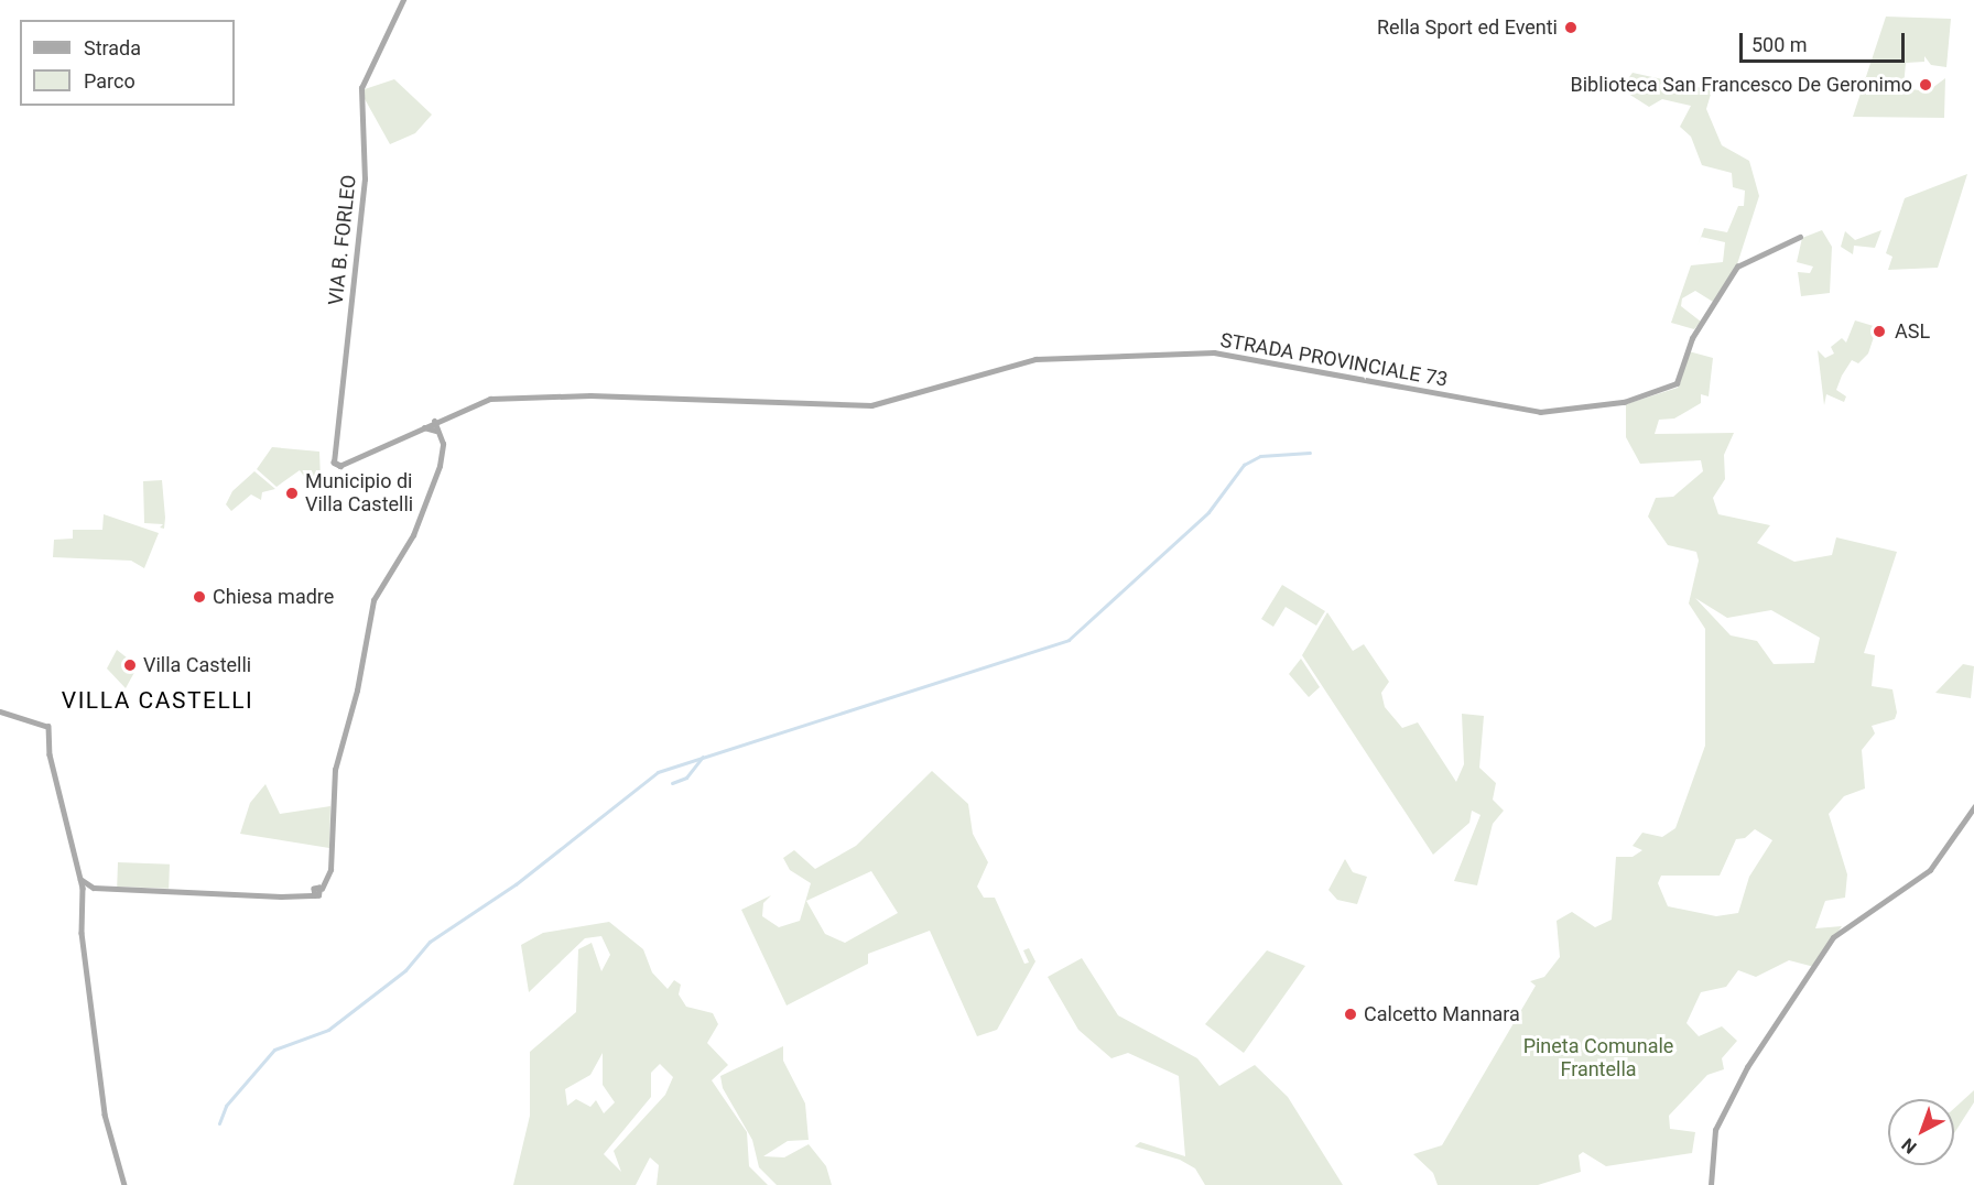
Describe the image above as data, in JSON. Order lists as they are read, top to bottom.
{
  "streets": {
    "main road": ["VIA B. FORLEO", "STRADA PROVINCIALE 73"]
  },
  "districts": ["VILLA CASTELLI"],
  "parks": ["Pineta Comunale Frantella"],
  "places": [
    "Rella Sport ed Eventi",
    "Biblioteca San Francesco De Geronimo",
    "ASL",
    "Municipio di Villa Castelli",
    "Chiesa madre",
    "Villa Castelli",
    "Calcetto Mannara"
  ],
  "legend": ["Strada", "Parco"],
  "scale_bar": "500 m",
  "north": "bottom left"
}
